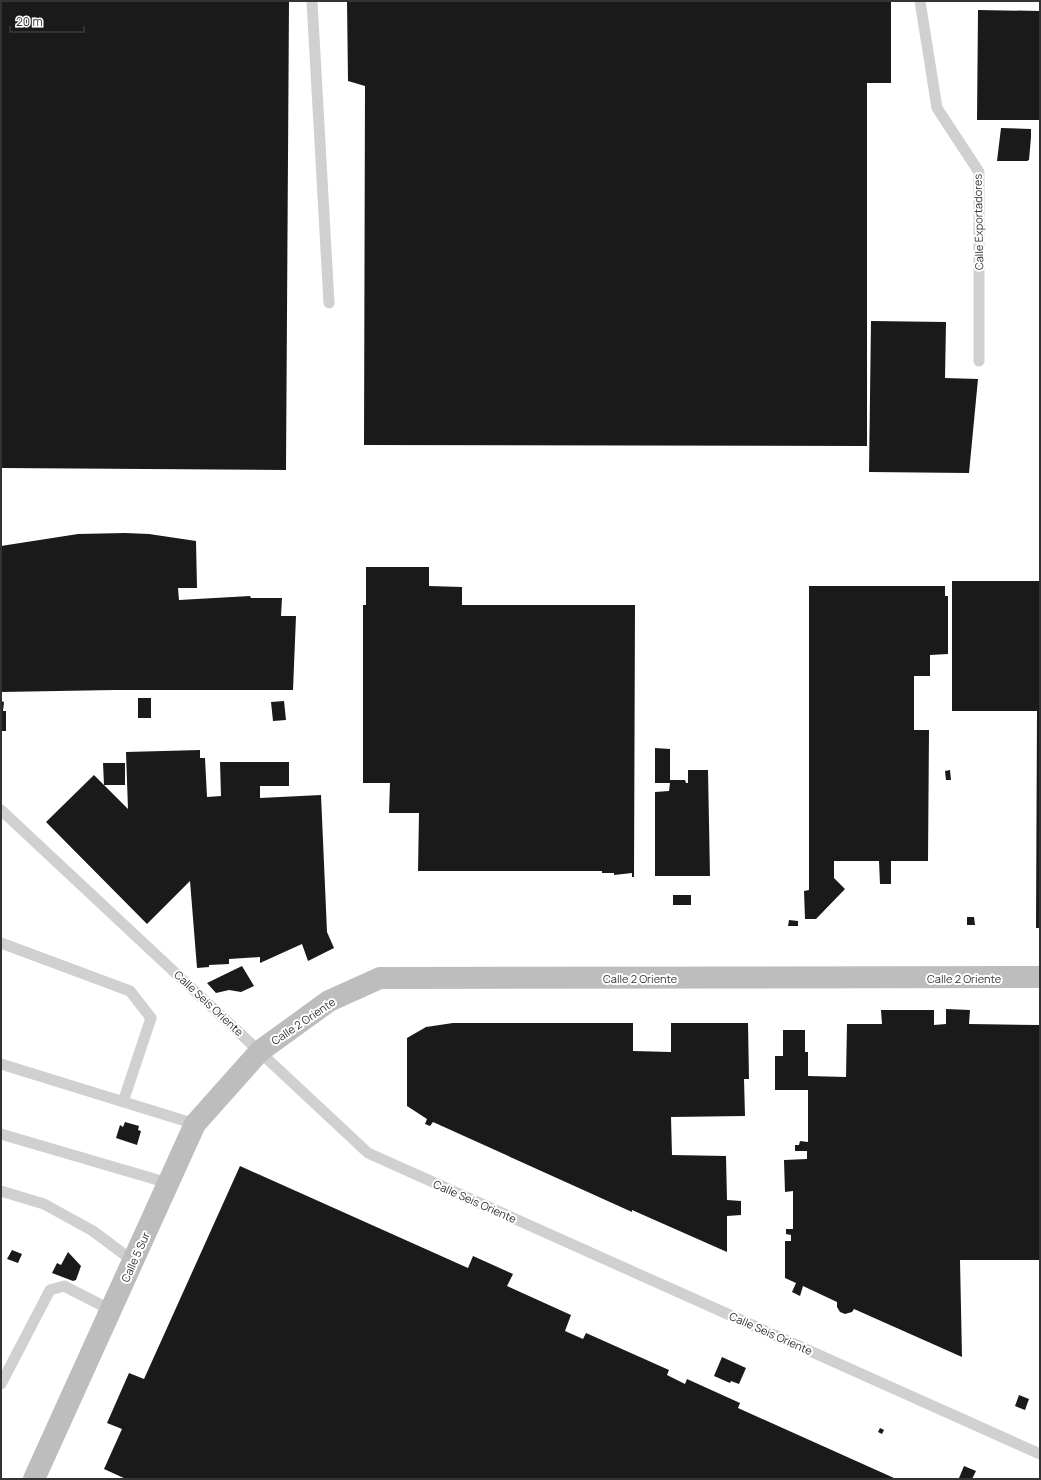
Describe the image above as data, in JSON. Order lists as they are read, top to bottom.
{
  "streets": {
    "street": ["Calle 2 Oriente", "Calle 5 Sur"],
    "lane": ["Calle Exportadores", "Calle Seis Oriente"]
  },
  "crossings": [
    ["Calle 2 Oriente", "Calle Seis Oriente"],
    ["Calle 2 Oriente", "Calle 5 Sur"],
    ["Calle Seis Oriente", "Calle 5 Sur"]
  ],
  "scale_bar": "20 m"
}
